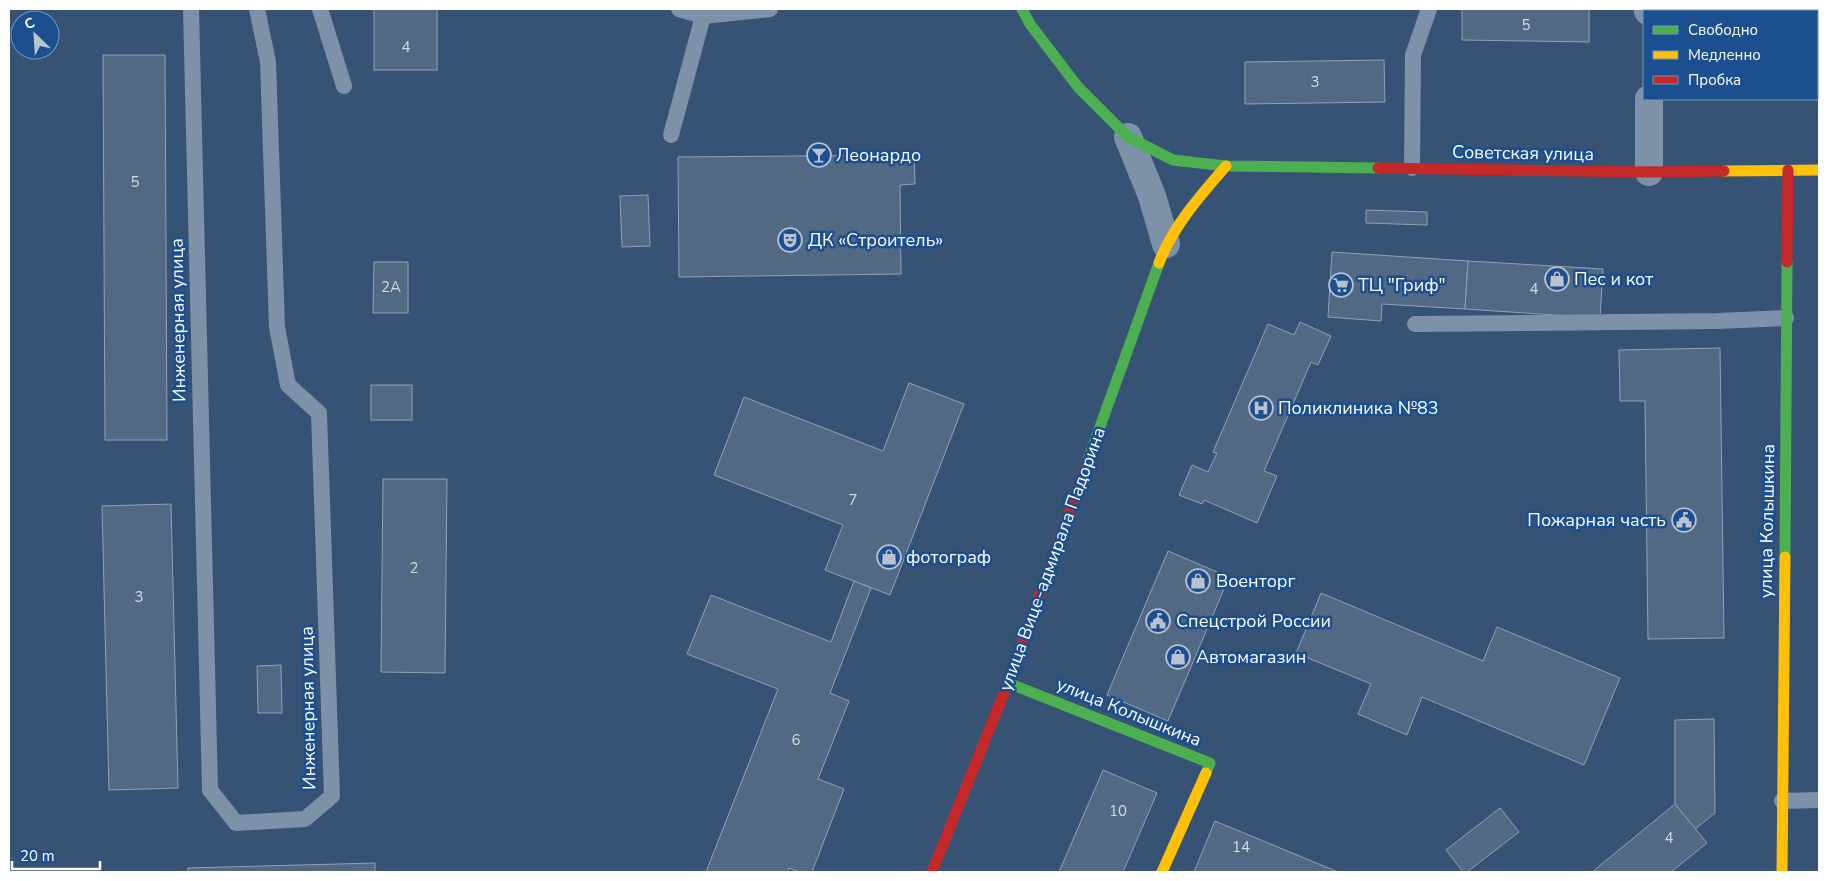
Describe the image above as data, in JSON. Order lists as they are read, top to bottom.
{
  "streets": {
    "street": ["Советская улица", "улица Колышкина", "улица Вице-адмирала Падорина"],
    "lane": ["Инженерная улица"]
  },
  "crossings": [
    ["Советская улица", "улица Колышкина"],
    ["Советская улица", "улица Вице-адмирала Падорина"],
    ["улица Колышкина", "улица Вице-адмирала Падорина"]
  ],
  "places": {
    "bar": ["Леонардо"],
    "theatre": ["ДК «Строитель»"],
    "shop": [
      "Пес и кот",
      "фотограф",
      "Военторг",
      "Автомагазин"
    ],
    "supermarket": ["ТЦ \"Гриф\""],
    "hospital": ["Поликлиника №83"],
    "public building": ["Пожарная часть", "Спецстрой России"]
  },
  "house_numbers": [
    "5",
    "4",
    "3",
    "5",
    "2А",
    "4",
    "7",
    "2",
    "3",
    "6",
    "10",
    "4",
    "14"
  ],
  "legend": ["Свободно", "Медленно", "Пробка"],
  "scale_bar": "20 m",
  "north": "top left"
}
